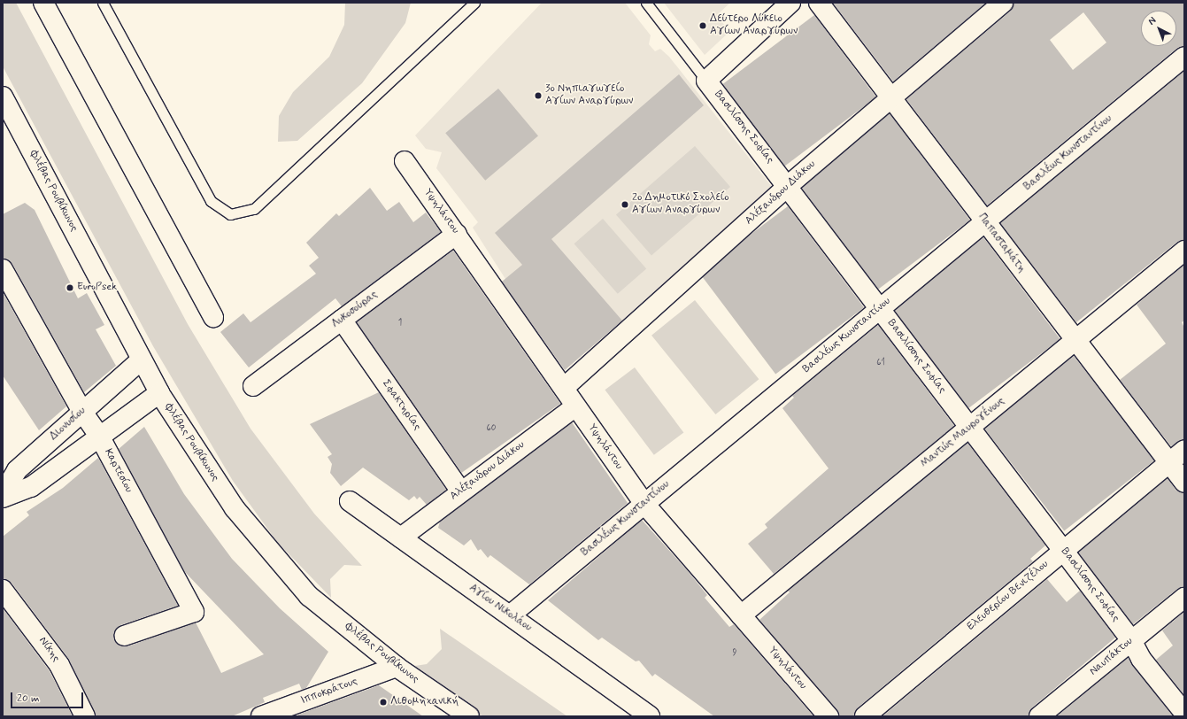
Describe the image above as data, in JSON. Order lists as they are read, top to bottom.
{
  "streets": {
    "street": [
      "Βασιλίσσης Σοφίας",
      "Βασιλέως Κωνσταντίνου",
      "Φλέβας Ρουβίκωνος",
      "Αλέξανδρου Διάκου",
      "Υψηλάντου",
      "Παπασταμάτη",
      "Λυκοσούρας",
      "Σφακτηρίας",
      "Διονυσίου",
      "Μαντώς Μαυρογένους",
      "Καρτεσίου",
      "Ελευθερίου Βενιζέλου",
      "Αγίου Νικολάου",
      "Νίκης",
      "Ναυπάκτου",
      "Ιπποκράτους"
    ]
  },
  "crossings": [
    ["Βασιλίσσης Σοφίας", "Βασιλέως Κωνσταντίνου"],
    ["Βασιλίσσης Σοφίας", "Αλέξανδρου Διάκου"],
    ["Βασιλίσσης Σοφίας", "Μαντώς Μαυρογένους"],
    ["Βασιλίσσης Σοφίας", "Ελευθερίου Βενιζέλου"],
    ["Βασιλίσσης Σοφίας", "Ναυπάκτου"],
    ["Βασιλέως Κωνσταντίνου", "Υψηλάντου"],
    ["Βασιλέως Κωνσταντίνου", "Παπασταμάτη"],
    ["Βασιλέως Κωνσταντίνου", "Αγίου Νικολάου"],
    ["Φλέβας Ρουβίκωνος", "Διονυσίου"],
    ["Φλέβας Ρουβίκωνος", "Ιπποκράτους"],
    ["Αλέξανδρου Διάκου", "Υψηλάντου"],
    ["Αλέξανδρου Διάκου", "Παπασταμάτη"],
    ["Αλέξανδρου Διάκου", "Σφακτηρίας"],
    ["Αλέξανδρου Διάκου", "Αγίου Νικολάου"],
    ["Υψηλάντου", "Λυκοσούρας"],
    ["Υψηλάντου", "Μαντώς Μαυρογένους"],
    ["Παπασταμάτη", "Μαντώς Μαυρογένους"],
    ["Παπασταμάτη", "Ελευθερίου Βενιζέλου"],
    ["Λυκοσούρας", "Σφακτηρίας"],
    ["Διονυσίου", "Καρτεσίου"]
  ],
  "places": [
    "Δεύτερο Λύκειο Αγίων Αναργύρων",
    "3ο Νηπιαγωγείο Αγίων Αναργύρων",
    "2ο Δημοτικό Σχολείο Αγίων Αναργύρων",
    "EuroPsek",
    "Λιθομηχανική"
  ],
  "house_numbers": [
    "1",
    "61",
    "60",
    "9"
  ],
  "scale_bar": "20 m",
  "north": "top left"
}
